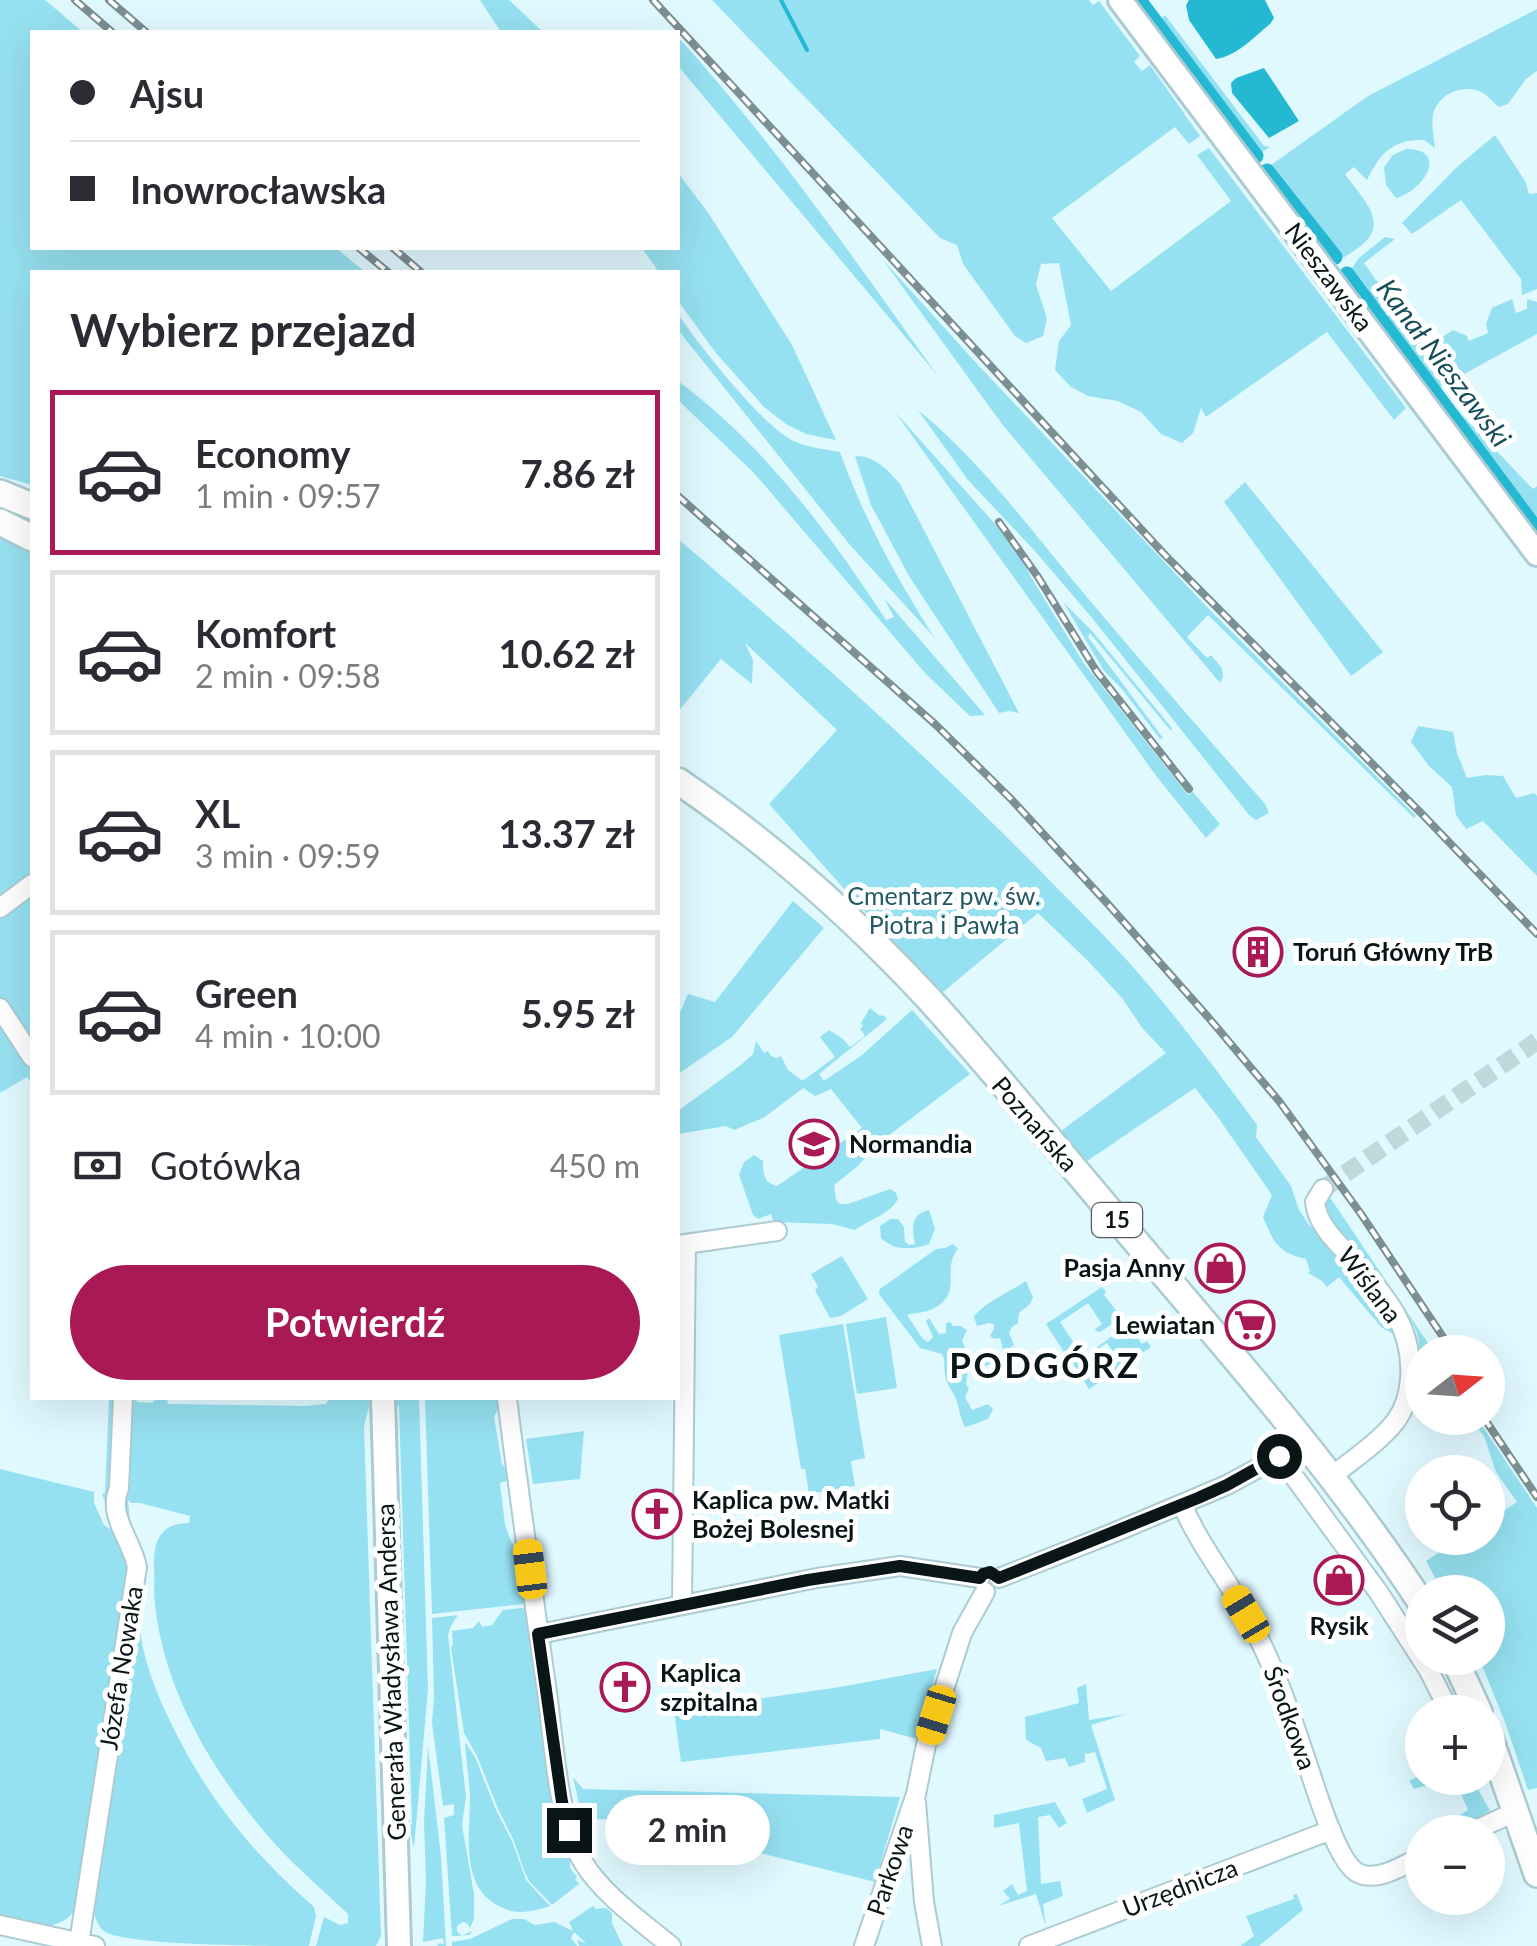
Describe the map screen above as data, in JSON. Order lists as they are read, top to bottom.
{
  "streets": {
    "main road": [
      "Nieszawska",
      "Poznańska",
      "15",
      "Generała Władysława Andersa"
    ],
    "street": [
      "Wiślana",
      "Józefa Nowaka",
      "Środkowa",
      "Parkowa",
      "Urzędnicza"
    ]
  },
  "crossings": [
    ["Poznańska", "Wiślana"],
    ["Środkowa", "Urzędnicza"]
  ],
  "districts": ["PODGÓRZ"],
  "water": ["Kanał Nieszawski"],
  "parks": ["Cmentarz pw. św. Piotra i Pawła"],
  "places": {
    "building": ["Toruń Główny TrB"],
    "school or university": ["Normandia"],
    "shop": ["Pasja Anny", "Rysik"],
    "supermarket": ["Lewiatan"],
    "church": ["Kaplica pw. Matki Bożej Bolesnej", "Kaplica szpitalna"]
  },
  "north": "right",
  "page": {
    "banner": ["Ajsu", "Inowrocławska"],
    "heading": "Wybierz przejazd",
    "list": [
      {
        "name": "Economy",
        "note": "1 min · 09:57",
        "value": "7.86 zł"
      },
      {
        "name": "Komfort",
        "note": "2 min · 09:58",
        "value": "10.62 zł"
      },
      {
        "name": "XL",
        "note": "3 min · 09:59",
        "value": "13.37 zł"
      },
      {
        "name": "Green",
        "note": "4 min · 10:00",
        "value": "5.95 zł"
      }
    ],
    "pay": ["Gotówka", "450 m"],
    "buttons": "Potwierdź",
    "map_buttons": ["+", "−"],
    "bubble": "2 min"
  }
}
